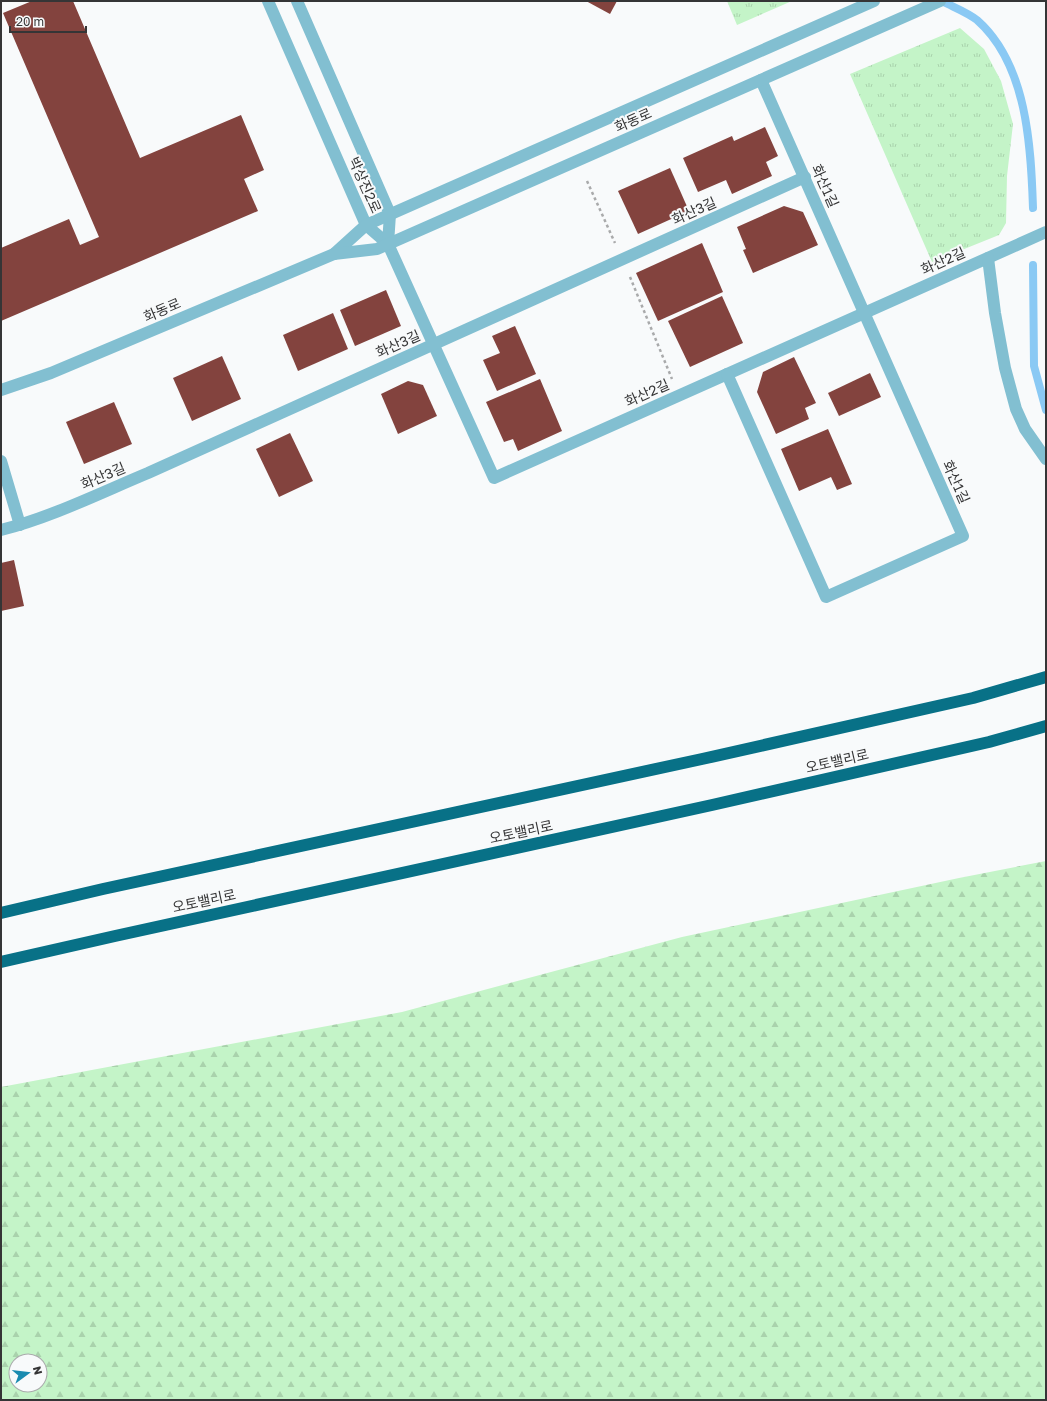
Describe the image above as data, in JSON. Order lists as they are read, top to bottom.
{
  "streets": {
    "highway": ["오토밸리로"],
    "street": [
      "화동로",
      "박상진2로",
      "화산1길",
      "화산3길",
      "화산2길"
    ]
  },
  "crossings": [
    ["화동로", "박상진2로"],
    ["화동로", "화산1길"],
    ["화동로", "화산2길"],
    ["박상진2로", "화산2길"],
    ["화산1길", "화산3길"],
    ["화산1길", "화산2길"],
    ["화산3길", "화산2길"]
  ],
  "scale_bar": "20 m",
  "north": "right"
}
